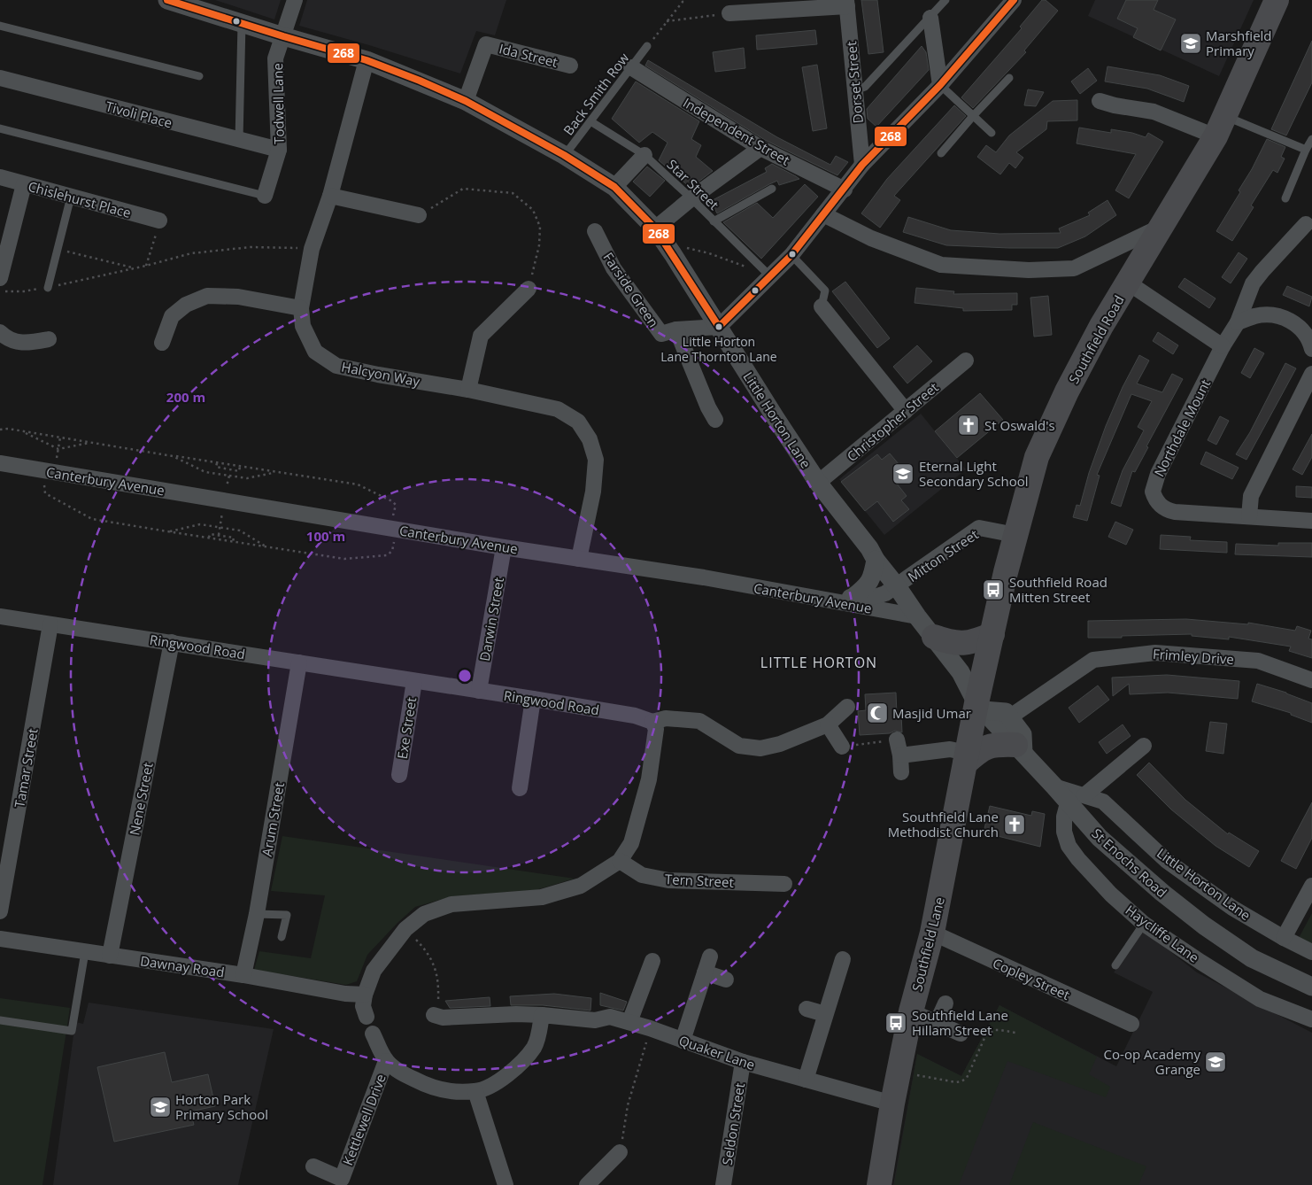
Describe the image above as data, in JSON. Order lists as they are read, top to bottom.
{
  "streets": {
    "main road": ["Southfield Road", "Southfield Lane"],
    "street": [
      "Ida Street",
      "Dorset Street",
      "Todwell Lane",
      "Tivoli Place",
      "Independent Street",
      "Chislehurst Place",
      "Farside Green",
      "Halcyon Way",
      "Little Horton Lane",
      "Christopher Street",
      "Northdale Mount",
      "Canterbury Avenue",
      "Mitton Street",
      "Darwin Street",
      "Ringwood Road",
      "Frimley Drive",
      "Exe Street",
      "Tamar Street",
      "Nene Street",
      "Arum Street",
      "St Enochs Road",
      "Tern Street",
      "Haycliffe Lane",
      "Dawnay Road",
      "Copley Street",
      "Quaker Lane",
      "Kettlewell Drive",
      "Seldon Street"
    ],
    "lane": ["Back Smith Row", "Star Street"]
  },
  "crossings": [
    ["Ida Street", "Little Horton Lane"],
    ["Back Smith Row", "Independent Street"],
    ["Back Smith Row", "Star Street"],
    ["Back Smith Row", "Little Horton Lane"],
    ["Todwell Lane", "Tivoli Place"],
    ["Todwell Lane", "Little Horton Lane"],
    ["Farside Green", "Little Horton Lane"],
    ["Southfield Road", "Little Horton Lane"],
    ["Southfield Road", "Mitton Street"],
    ["Southfield Road", "St Enochs Road"],
    ["Southfield Road", "Southfield Lane"],
    ["Halcyon Way", "Little Horton Lane"],
    ["Halcyon Way", "Canterbury Avenue"],
    ["Little Horton Lane", "Christopher Street"],
    ["Little Horton Lane", "Canterbury Avenue"],
    ["Little Horton Lane", "Mitton Street"],
    ["Little Horton Lane", "St Enochs Road"],
    ["Little Horton Lane", "Haycliffe Lane"],
    ["Little Horton Lane", "Southfield Lane"],
    ["Canterbury Avenue", "Mitton Street"],
    ["Canterbury Avenue", "Darwin Street"],
    ["Darwin Street", "Ringwood Road"],
    ["Ringwood Road", "Exe Street"],
    ["Ringwood Road", "Tamar Street"],
    ["Ringwood Road", "Nene Street"],
    ["Ringwood Road", "Arum Street"],
    ["Nene Street", "Dawnay Road"],
    ["Arum Street", "Dawnay Road"],
    ["St Enochs Road", "Haycliffe Lane"],
    ["St Enochs Road", "Southfield Lane"],
    ["Southfield Lane", "Copley Street"],
    ["Southfield Lane", "Quaker Lane"],
    ["Quaker Lane", "Seldon Street"]
  ],
  "districts": ["LITTLE HORTON"],
  "places": {
    "school or university": [
      "Marshfield Primary",
      "Eternal Light Secondary School",
      "Co-op Academy Grange",
      "Horton Park Primary School"
    ],
    "other": ["Little Horton Lane Thornton Lane"],
    "church": ["St Oswald's", "Southfield Lane Methodist Church"],
    "bus stop": ["Southfield Road Mitten Street", "Southfield Lane Hillam Street"],
    "mosque": ["Masjid Umar"]
  },
  "lines": ["transit line 268"],
  "rings": ["200 m", "100 m"]
}
